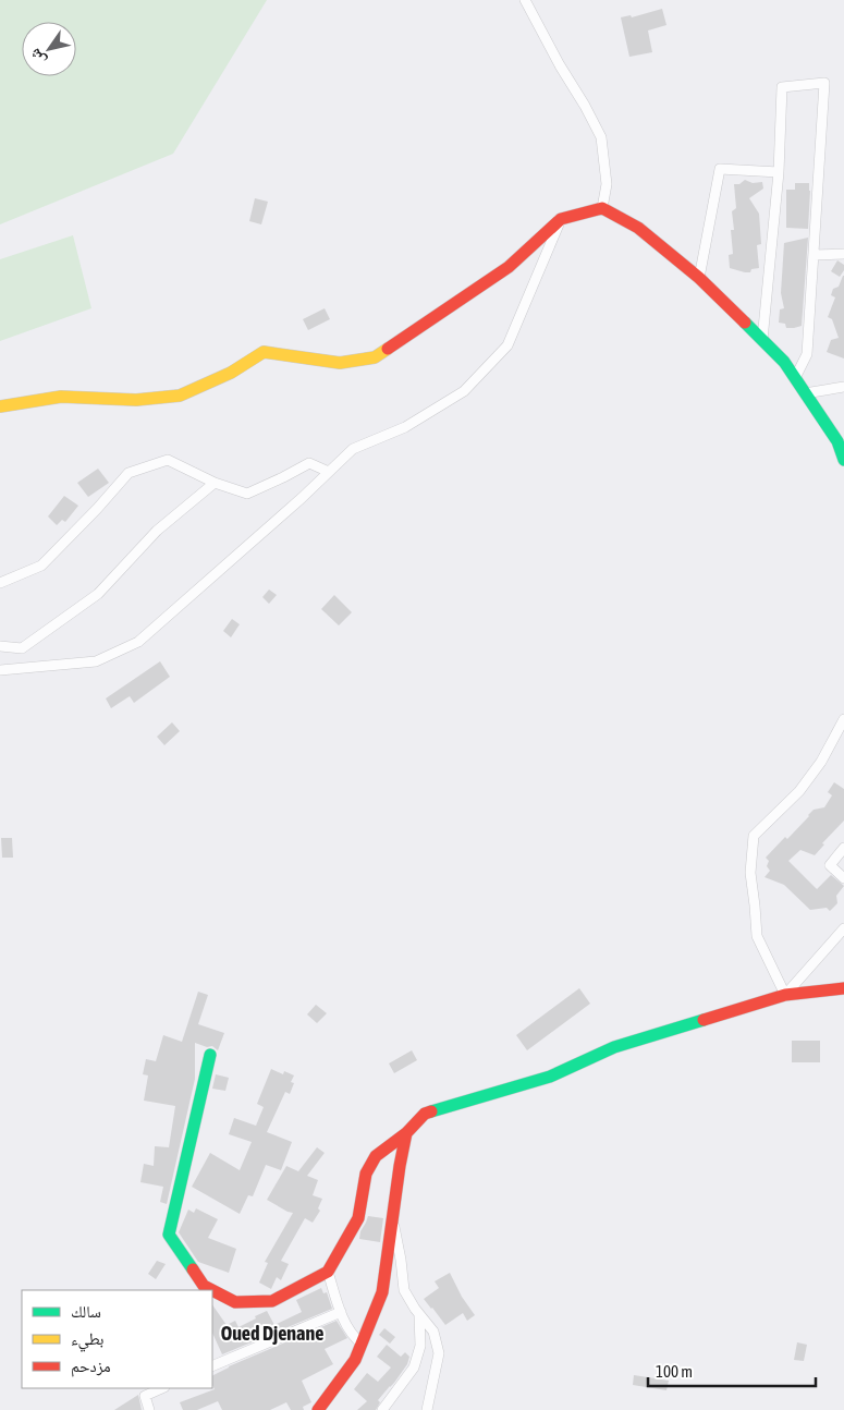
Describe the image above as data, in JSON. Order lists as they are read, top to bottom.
{
  "districts": ["Oued Djenane"],
  "legend": ["سالك", "بطيء", "مزدحم"],
  "scale_bar": "100 m",
  "north": "bottom left"
}
